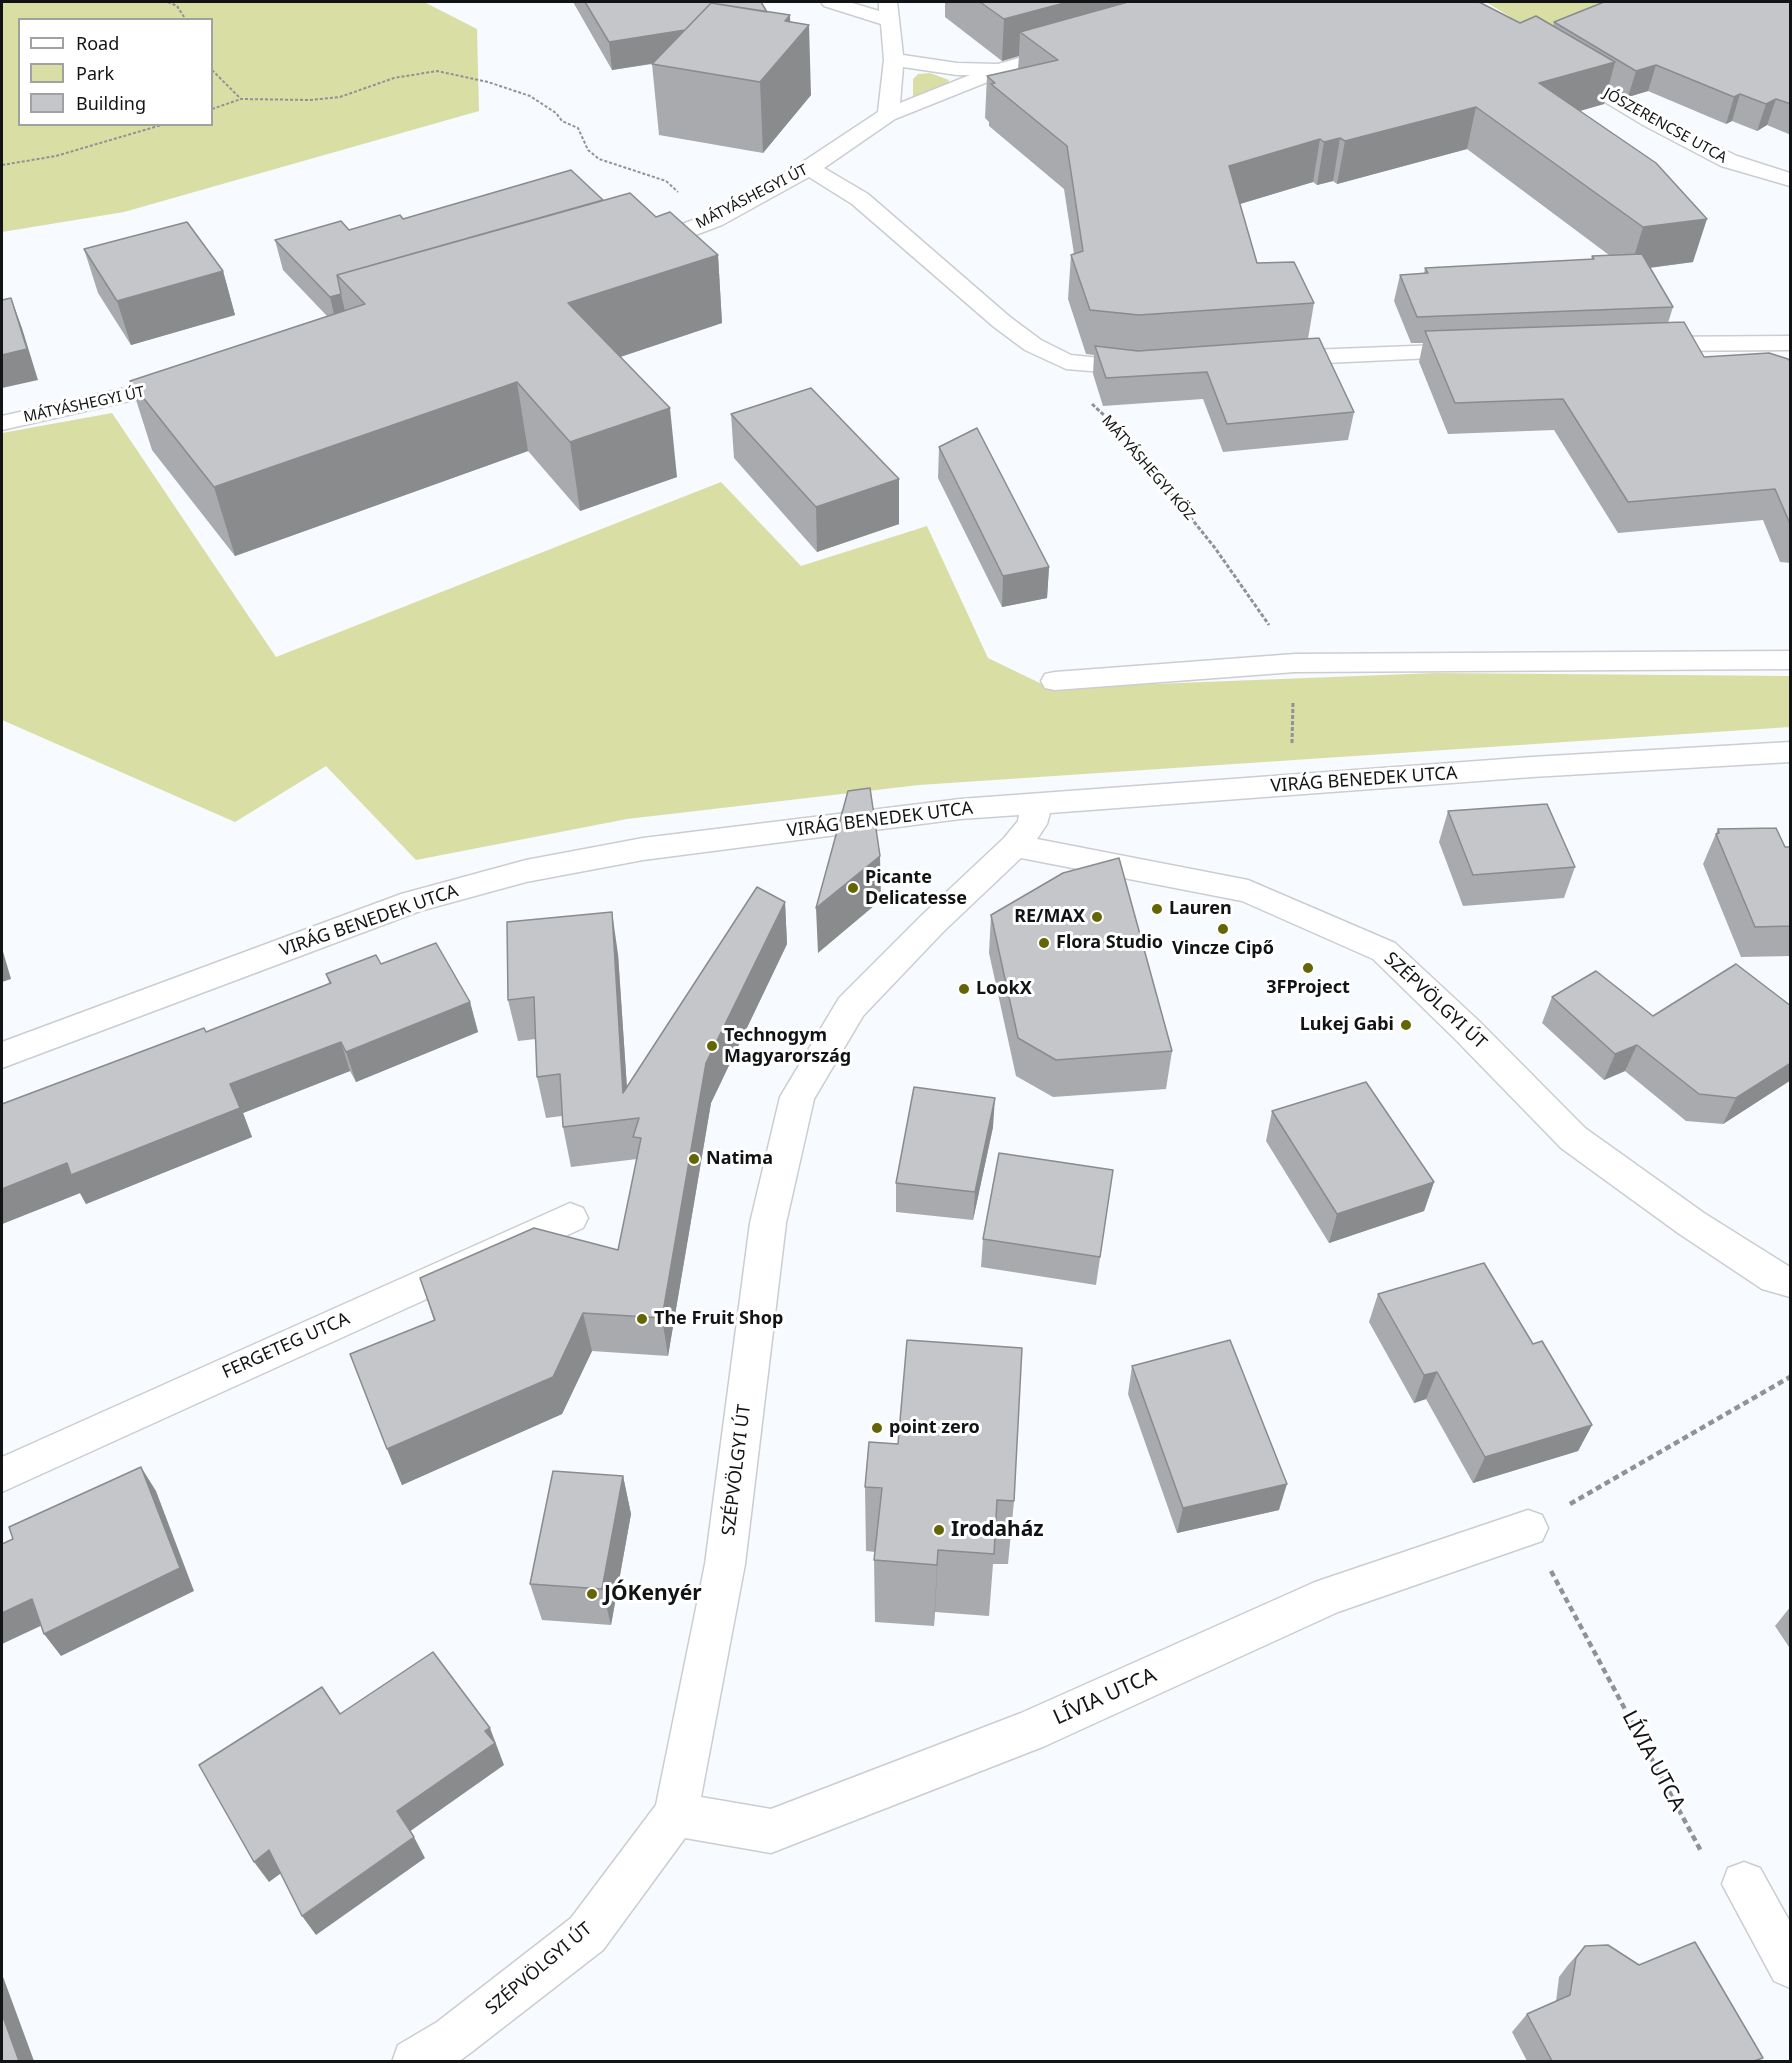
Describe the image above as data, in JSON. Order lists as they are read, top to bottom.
{
  "streets": {
    "street": [
      "JÓSZERENCSE UTCA",
      "MÁTYÁSHEGYI ÚT",
      "VIRÁG BENEDEK UTCA",
      "SZÉPVÖLGYI ÚT",
      "FERGETEG UTCA",
      "LÍVIA UTCA"
    ],
    "path": ["MÁTYÁSHEGYI KÖZ"]
  },
  "crossings": [
    ["VIRÁG BENEDEK UTCA", "SZÉPVÖLGYI ÚT"],
    ["SZÉPVÖLGYI ÚT", "LÍVIA UTCA"]
  ],
  "places": [
    "Picante Delicatesse",
    "Lauren",
    "RE/MAX",
    "Vincze Cipő",
    "Flora Studio",
    "3FProject",
    "LookX",
    "Lukej Gabi",
    "Technogym Magyarország",
    "Natima",
    "The Fruit Shop",
    "point zero",
    "Irodaház",
    "JÓKenyér"
  ],
  "legend": ["Road", "Park", "Building"]
}
